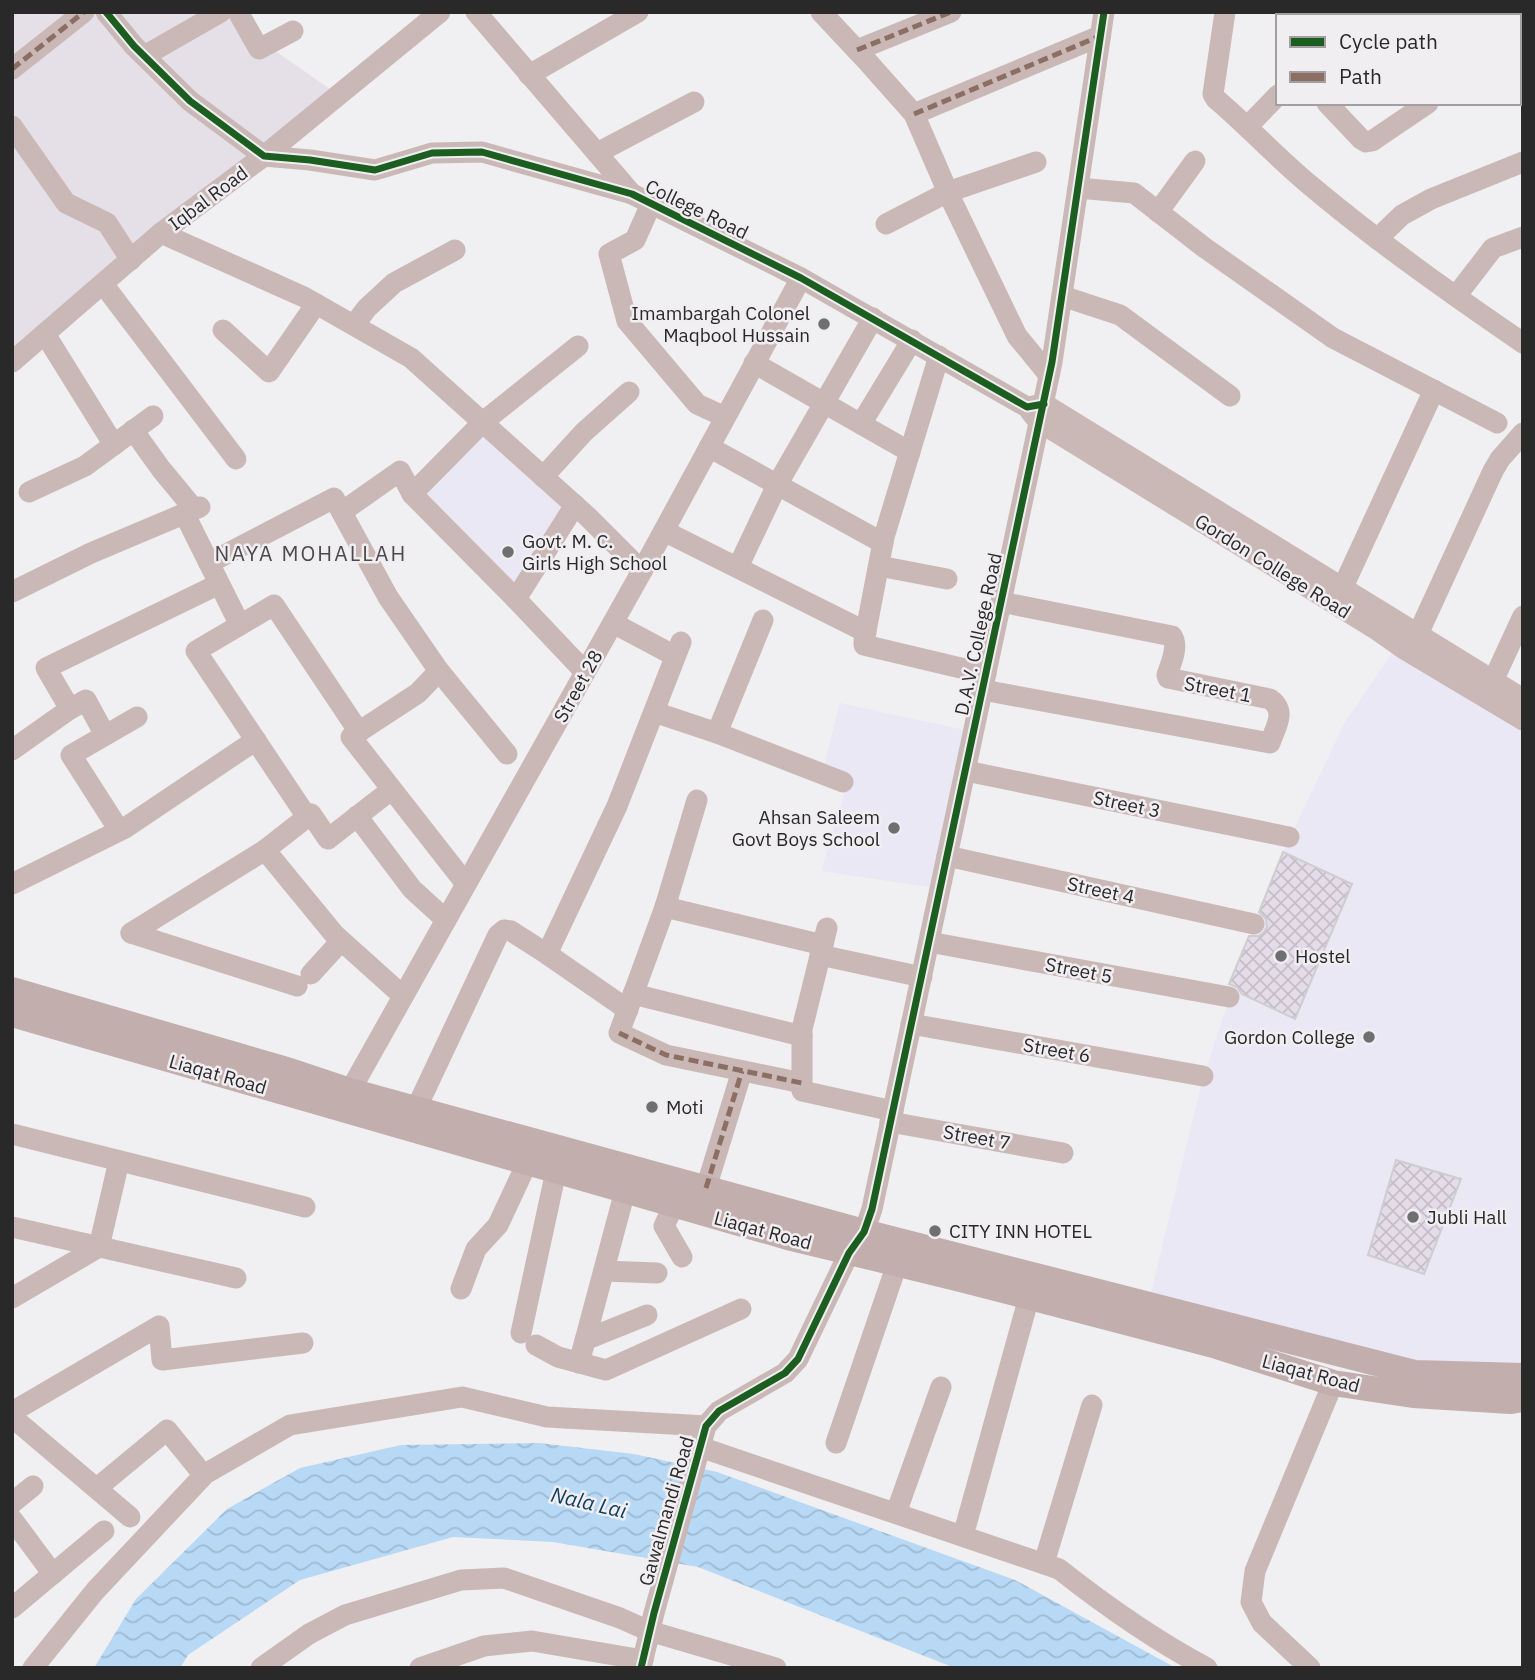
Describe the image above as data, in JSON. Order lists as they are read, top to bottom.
{
  "streets": {
    "main road": ["Liaqat Road"],
    "street": [
      "Iqbal Road",
      "College Road",
      "Gordon College Road",
      "D.A.V. College Road",
      "Street 28",
      "Street 1",
      "Street 3",
      "Street 4",
      "Street 5",
      "Street 6",
      "Street 7",
      "Gawalmandi Road"
    ]
  },
  "crossings": [
    ["Iqbal Road", "College Road"],
    ["College Road", "Gordon College Road"],
    ["College Road", "D.A.V. College Road"],
    ["College Road", "Street 28"],
    ["Gordon College Road", "D.A.V. College Road"],
    ["D.A.V. College Road", "Street 1"],
    ["D.A.V. College Road", "Street 3"],
    ["D.A.V. College Road", "Street 4"],
    ["D.A.V. College Road", "Street 5"],
    ["D.A.V. College Road", "Street 6"],
    ["D.A.V. College Road", "Liaqat Road"],
    ["D.A.V. College Road", "Street 7"],
    ["D.A.V. College Road", "Gawalmandi Road"],
    ["Street 28", "Liaqat Road"],
    ["Liaqat Road", "Gawalmandi Road"]
  ],
  "districts": ["NAYA MOHALLAH"],
  "water": ["Nala Lai"],
  "places": [
    "Imambargah Colonel Maqbool Hussain",
    "Govt. M. C. Girls High School",
    "Ahsan Saleem Govt Boys School",
    "Hostel",
    "Gordon College",
    "Moti",
    "Jubli Hall",
    "CITY INN HOTEL"
  ],
  "legend": ["Cycle path", "Path"]
}
